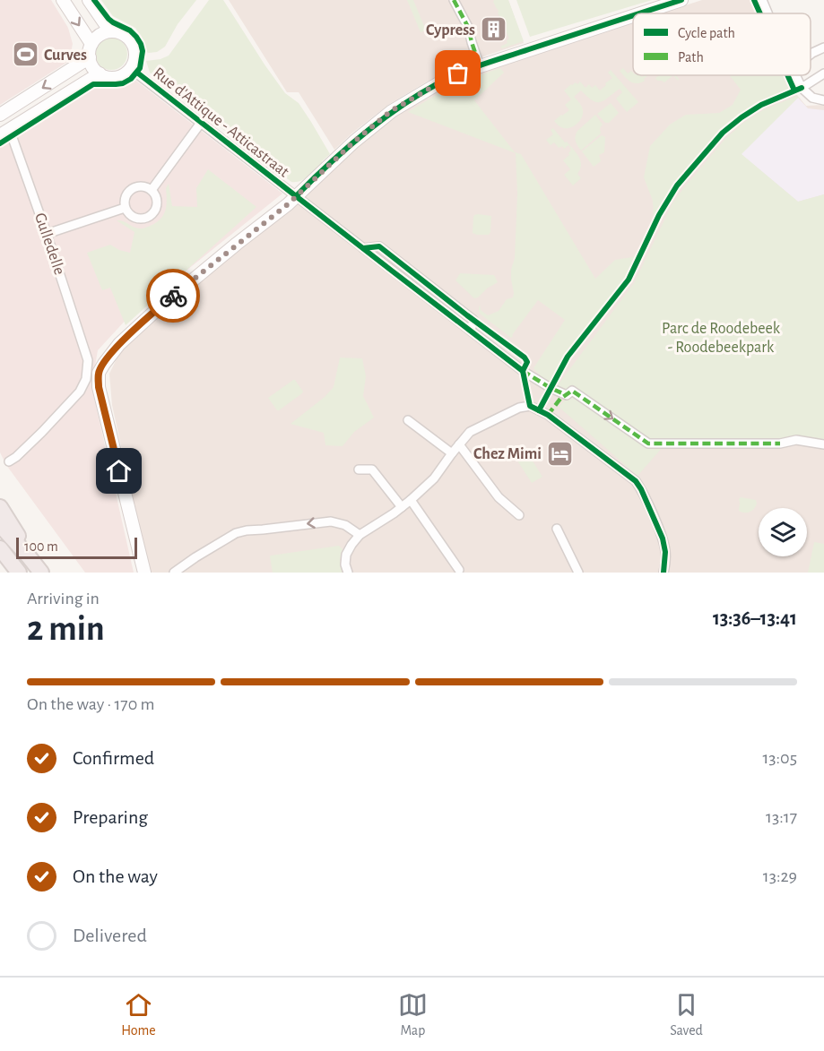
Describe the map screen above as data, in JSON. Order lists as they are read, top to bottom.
{
  "streets": {
    "street": ["Rue d'Attique - Atticastraat", "Gulledelle"]
  },
  "one_way": ["Rue d'Attique - Atticastraat"],
  "parks": ["Parc de Roodebeek - Roodebeekpark"],
  "places": {
    "building": ["Cypress"],
    "sports": ["Curves"],
    "hotel": ["Chez Mimi"]
  },
  "legend": ["Cycle path", "Path"],
  "scale_bar": "100 m",
  "page": {
    "scale": "100 m",
    "heading": ["2 min", "Arriving in", "13:36–13:41"],
    "bar": "On the way · 170 m",
    "list": [
      ["Confirmed", "13:05"],
      ["Preparing", "13:17"],
      ["On the way", "13:29"],
      "Delivered"
    ],
    "tabs": ["Home", "Map", "Saved"]
  }
}
